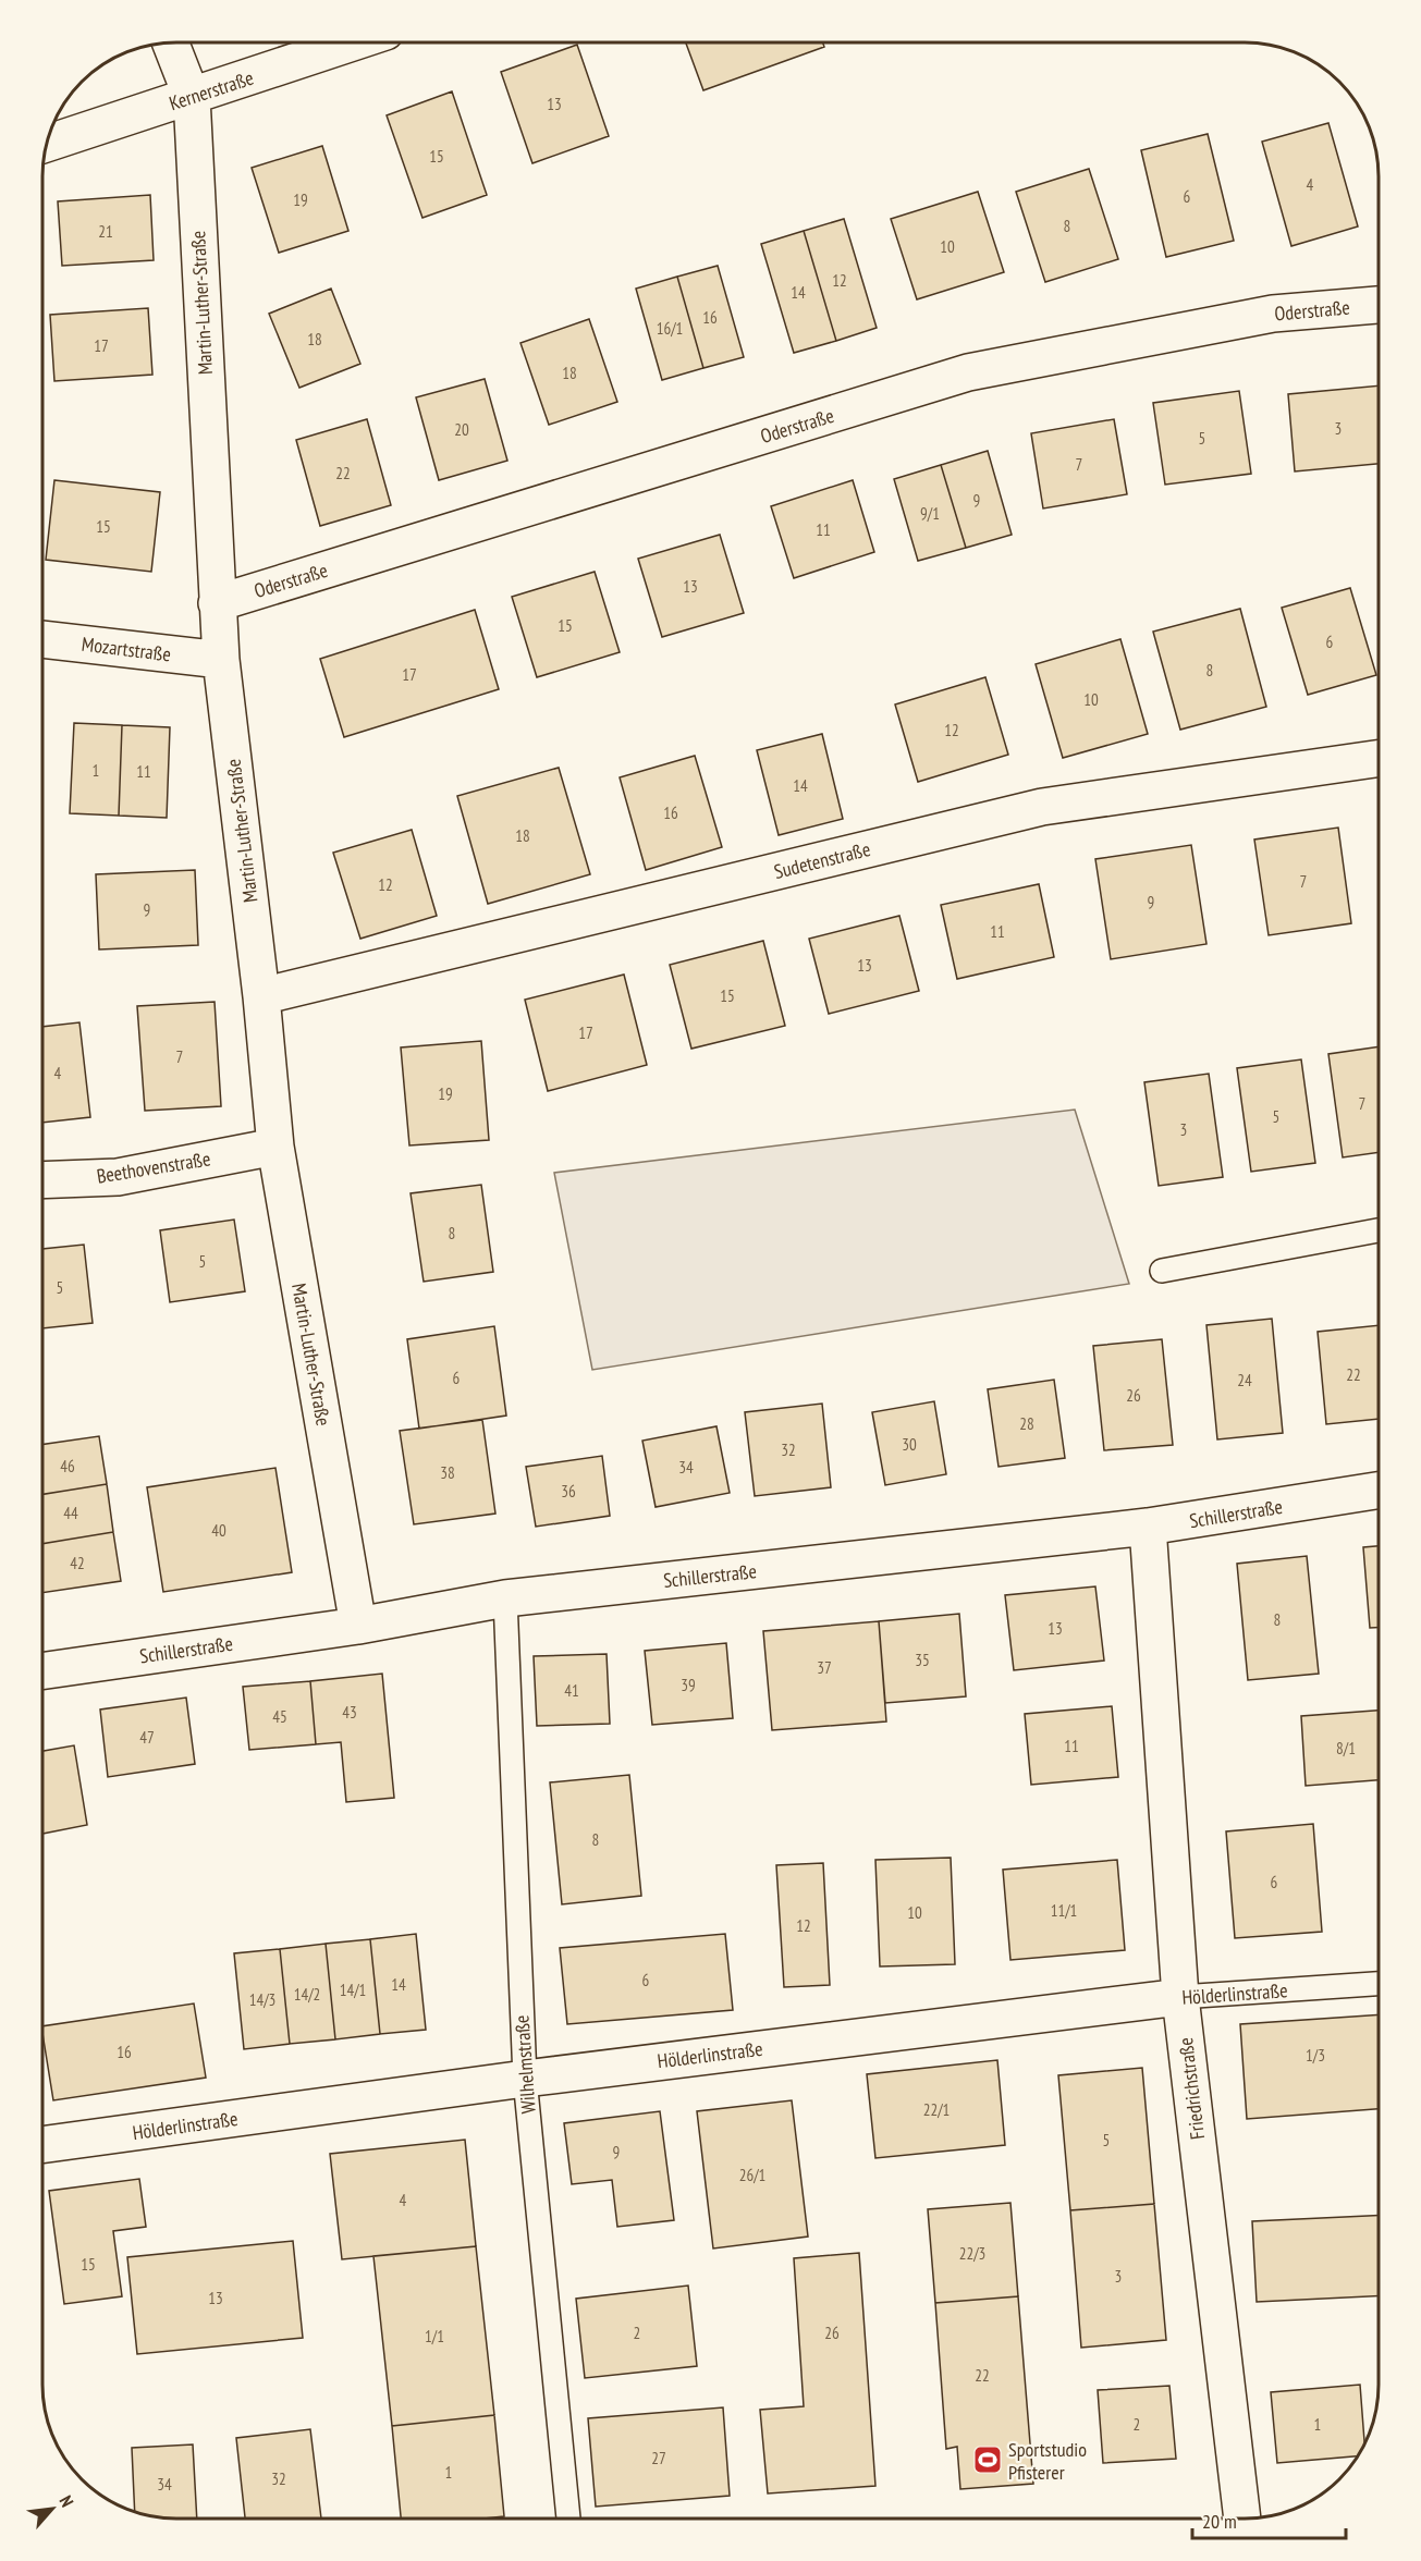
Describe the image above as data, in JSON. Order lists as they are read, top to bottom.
{
  "streets": {
    "street": [
      "Kernerstraße",
      "Martin-Luther-Straße",
      "Oderstraße",
      "Mozartstraße",
      "Sudetenstraße",
      "Beethovenstraße",
      "Schillerstraße",
      "Hölderlinstraße",
      "Friedrichstraße"
    ],
    "lane": ["Wilhelmstraße"]
  },
  "crossings": [
    ["Kernerstraße", "Martin-Luther-Straße"],
    ["Martin-Luther-Straße", "Oderstraße"],
    ["Martin-Luther-Straße", "Mozartstraße"],
    ["Martin-Luther-Straße", "Sudetenstraße"],
    ["Martin-Luther-Straße", "Beethovenstraße"],
    ["Martin-Luther-Straße", "Schillerstraße"],
    ["Schillerstraße", "Wilhelmstraße"],
    ["Schillerstraße", "Friedrichstraße"],
    ["Hölderlinstraße", "Wilhelmstraße"],
    ["Hölderlinstraße", "Friedrichstraße"]
  ],
  "places": {
    "sports": ["Sportstudio Pfisterer"]
  },
  "house_numbers": [
    "13",
    "15",
    "4",
    "6",
    "19",
    "8",
    "21",
    "10",
    "12",
    "14",
    "16",
    "16/1",
    "18",
    "17",
    "18",
    "3",
    "20",
    "5",
    "7",
    "22",
    "9",
    "9/1",
    "15",
    "11",
    "13",
    "15",
    "6",
    "8",
    "17",
    "10",
    "12",
    "1",
    "11",
    "14",
    "16",
    "18",
    "7",
    "12",
    "9",
    "9",
    "11",
    "13",
    "15",
    "17",
    "7",
    "4",
    "19",
    "7",
    "5",
    "3",
    "8",
    "5",
    "5",
    "22",
    "6",
    "24",
    "26",
    "28",
    "30",
    "32",
    "46",
    "34",
    "38",
    "36",
    "44",
    "40",
    "42",
    "8",
    "13",
    "35",
    "37",
    "39",
    "41",
    "43",
    "45",
    "47",
    "11",
    "8/1",
    "8",
    "6",
    "11/1",
    "10",
    "12",
    "6",
    "14",
    "14/1",
    "14/2",
    "14/3",
    "16",
    "1/3",
    "22/1",
    "5",
    "9",
    "26/1",
    "4",
    "22/3",
    "15",
    "3",
    "13",
    "2",
    "26",
    "1/1",
    "22",
    "2",
    "1",
    "27",
    "1",
    "32",
    "34"
  ],
  "scale_bar": "20 m",
  "north": "top right"
}
